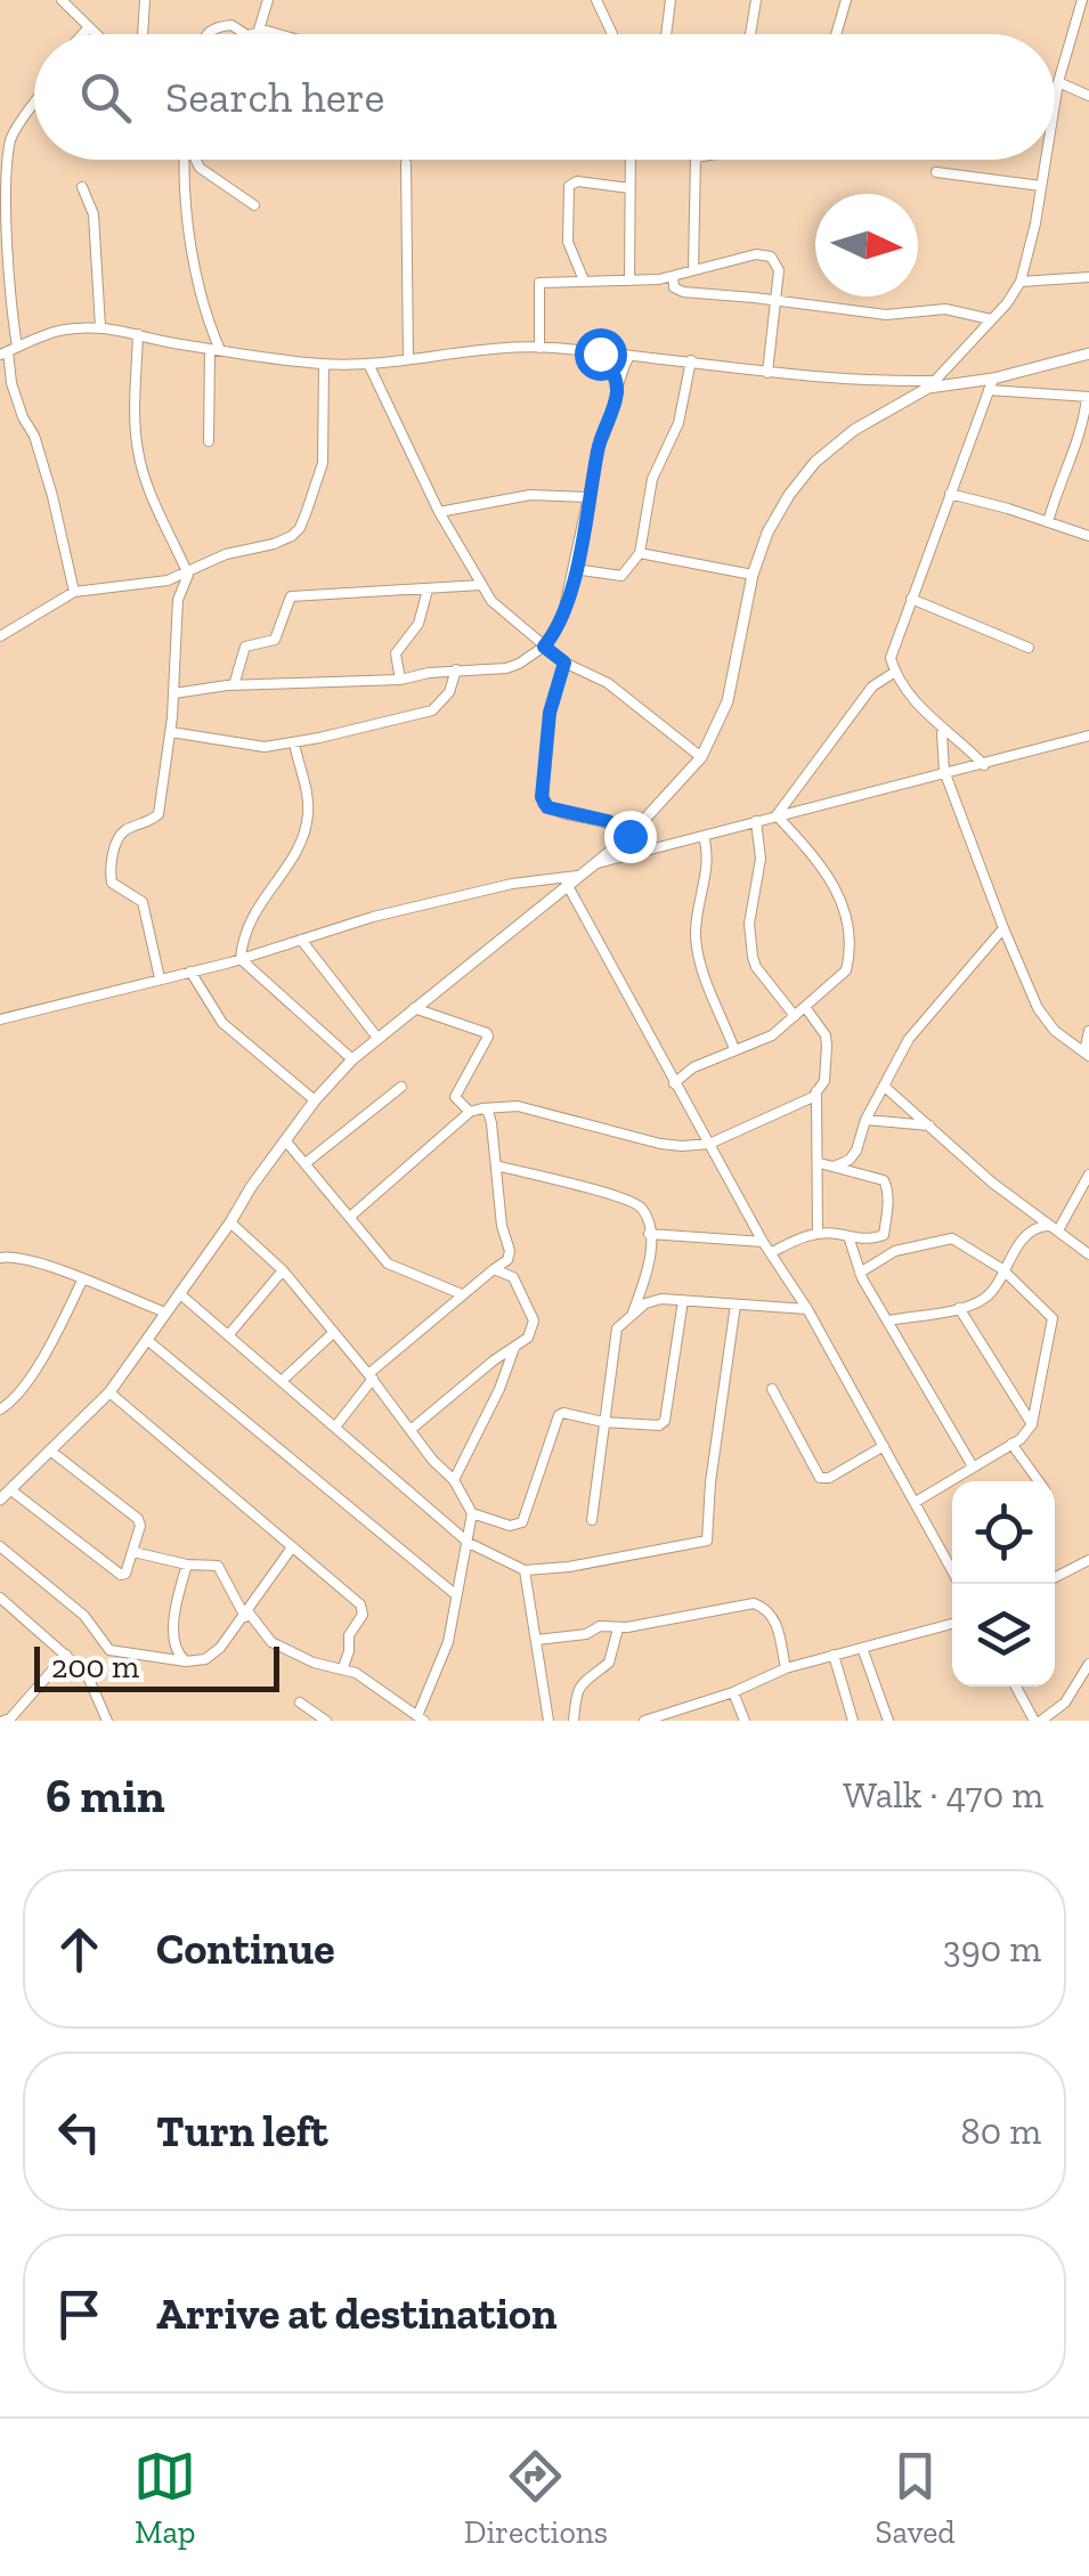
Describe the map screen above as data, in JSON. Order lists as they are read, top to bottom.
{
  "scale_bar": "200 m",
  "north": "right",
  "page": {
    "search": "Search here",
    "scale": "200 m",
    "heading": ["6 min", "Walk · 470 m"],
    "list": [
      ["Continue", "390 m"],
      ["Turn left", "80 m"],
      "Arrive at destination"
    ],
    "nav": ["Map", "Directions", "Saved"]
  }
}
